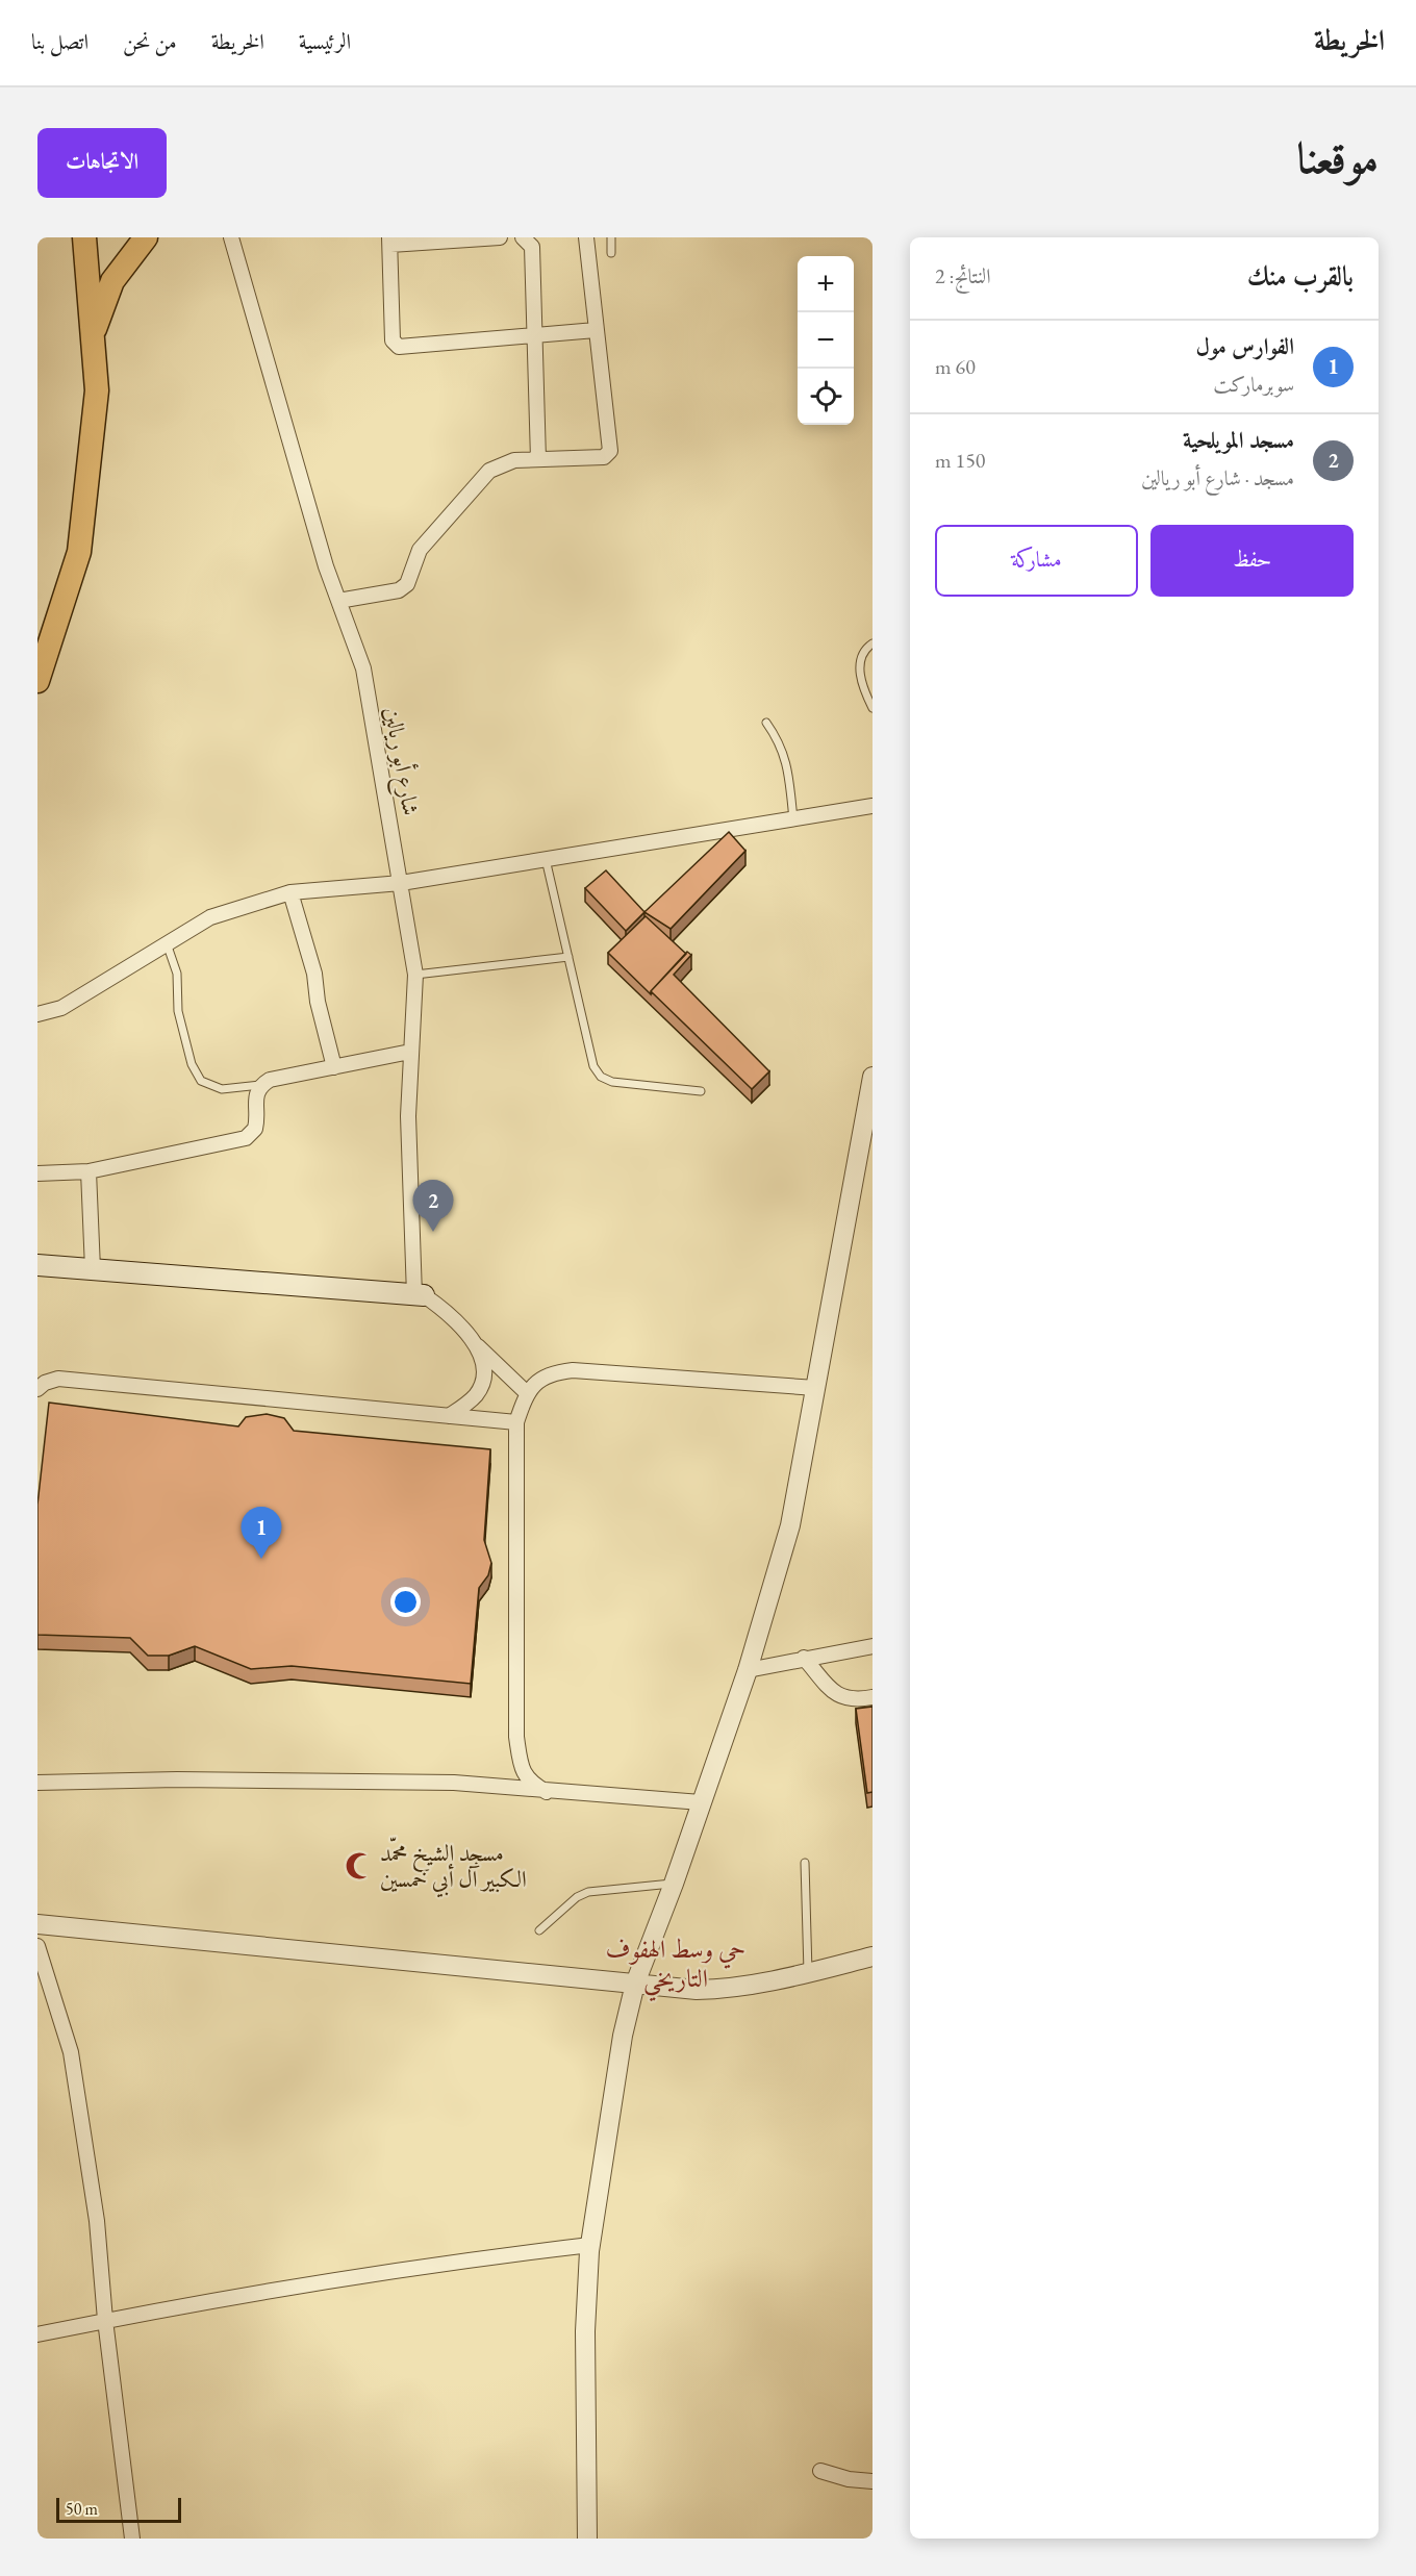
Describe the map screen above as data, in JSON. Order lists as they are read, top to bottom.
{
  "streets": {
    "street": ["شارع أبو ريالين"]
  },
  "districts": ["حي وسط الهفوف التاريخي"],
  "places": {
    "mosque": ["مسجد الشيخ محمّد الكبير آل أبي خمسين"]
  },
  "scale_bar": "50 m",
  "page": {
    "header": "الخريطة",
    "nav": [
      "الرئيسية",
      "الخريطة",
      "من نحن",
      "اتصل بنا"
    ],
    "title": "موقعنا",
    "buttons": [
      "الاتجاهات",
      ["حفظ", "مشاركة"]
    ],
    "heading": ["بالقرب منك", "النتائج: 2"],
    "map_buttons": ["+", "−"],
    "list": [
      {
        "mark": "1",
        "name": "الفوارس مول",
        "note": "سوبرماركت",
        "value": "60 m"
      },
      {
        "mark": "2",
        "name": "مسجد المويلحية",
        "note": "مسجد · شارع أبو ريالين",
        "value": "150 m"
      }
    ],
    "pins": ["2", "1"],
    "scale": "50 m"
  }
}
